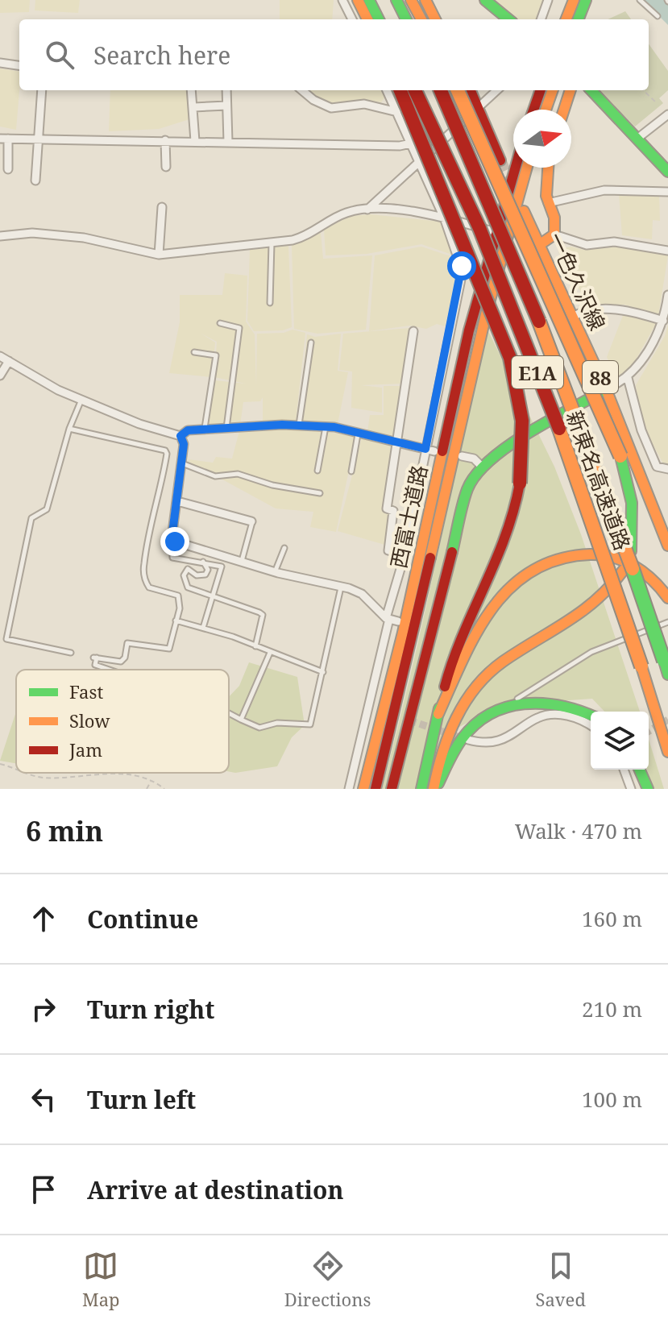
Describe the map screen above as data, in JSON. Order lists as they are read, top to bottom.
{
  "streets": {
    "main road": [
      "一色久沢線",
      "E1A",
      "88",
      "新東名高速道路",
      "西富士道路"
    ]
  },
  "legend": ["Fast", "Slow", "Jam"],
  "north": "right",
  "page": {
    "search": "Search here",
    "heading": ["6 min", "Walk · 470 m"],
    "list": [
      ["Continue", "160 m"],
      ["Turn right", "210 m"],
      ["Turn left", "100 m"],
      "Arrive at destination"
    ],
    "nav": ["Map", "Directions", "Saved"]
  }
}
